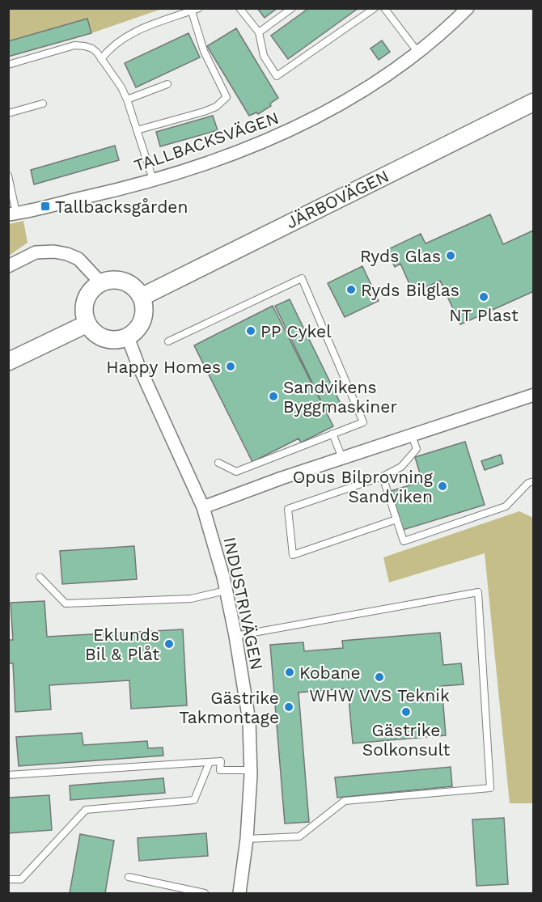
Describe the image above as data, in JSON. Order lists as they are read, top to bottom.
{
  "streets": {
    "main road": ["JÄRBOVÄGEN"],
    "street": ["TALLBACKSVÄGEN", "INDUSTRIVÄGEN"]
  },
  "crossings": [
    ["JÄRBOVÄGEN", "INDUSTRIVÄGEN"]
  ],
  "places": {
    "transit": ["Tallbacksgården"],
    "other": [
      "Ryds Glas",
      "Ryds Bilglas",
      "NT Plast",
      "PP Cykel",
      "Happy Homes",
      "Sandvikens Byggmaskiner",
      "Opus Bilprovning Sandviken",
      "Eklunds Bil & Plåt",
      "Kobane",
      "WHW VVS Teknik",
      "Gästrike Takmontage",
      "Gästrike Solkonsult"
    ]
  }
}
